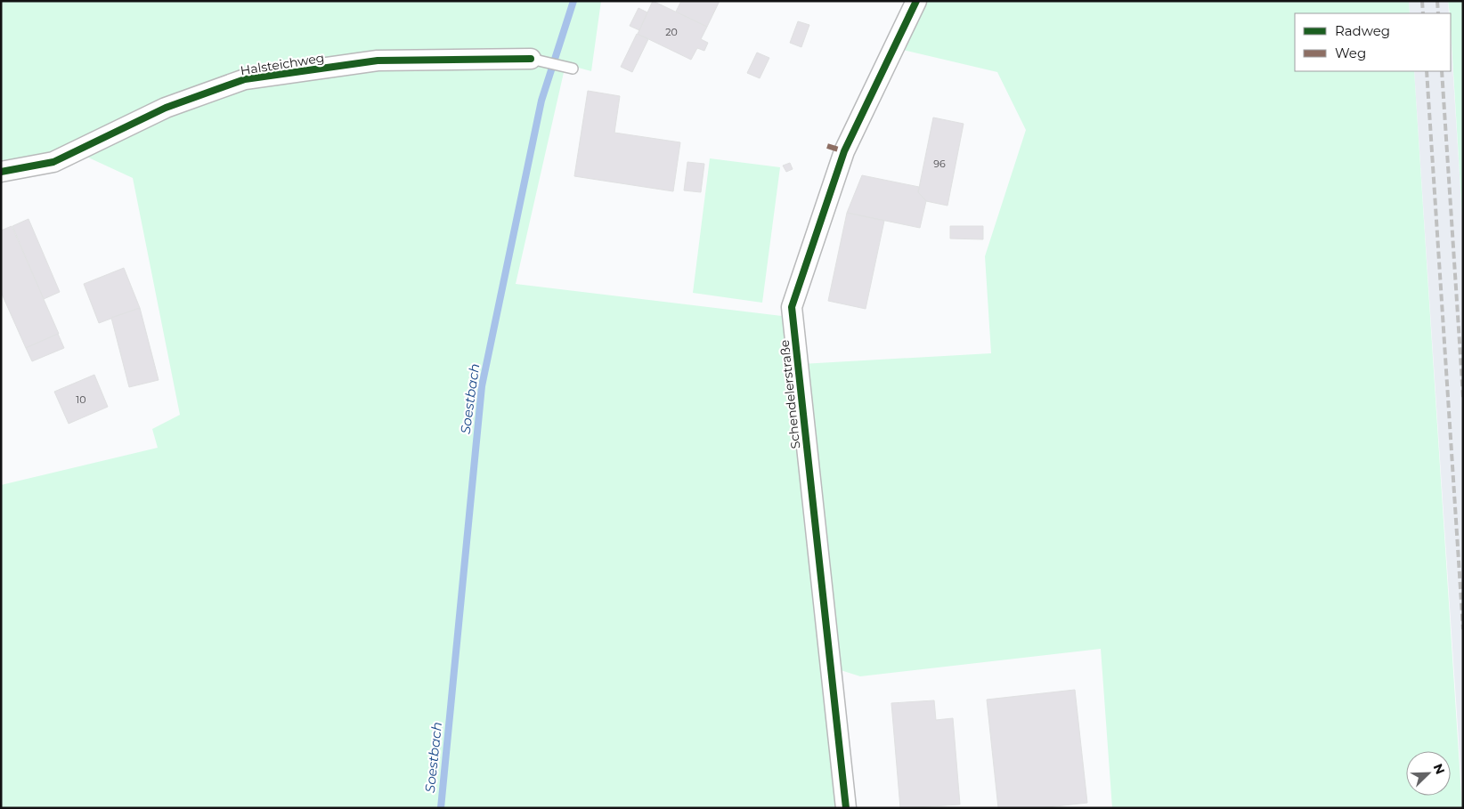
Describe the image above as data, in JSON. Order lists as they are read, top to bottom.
{
  "streets": {
    "street": ["Halsteichweg", "Schendelerstraße"]
  },
  "water": ["Soestbach"],
  "house_numbers": ["20", "96", "10"],
  "legend": ["Radweg", "Weg"],
  "north": "top right"
}
